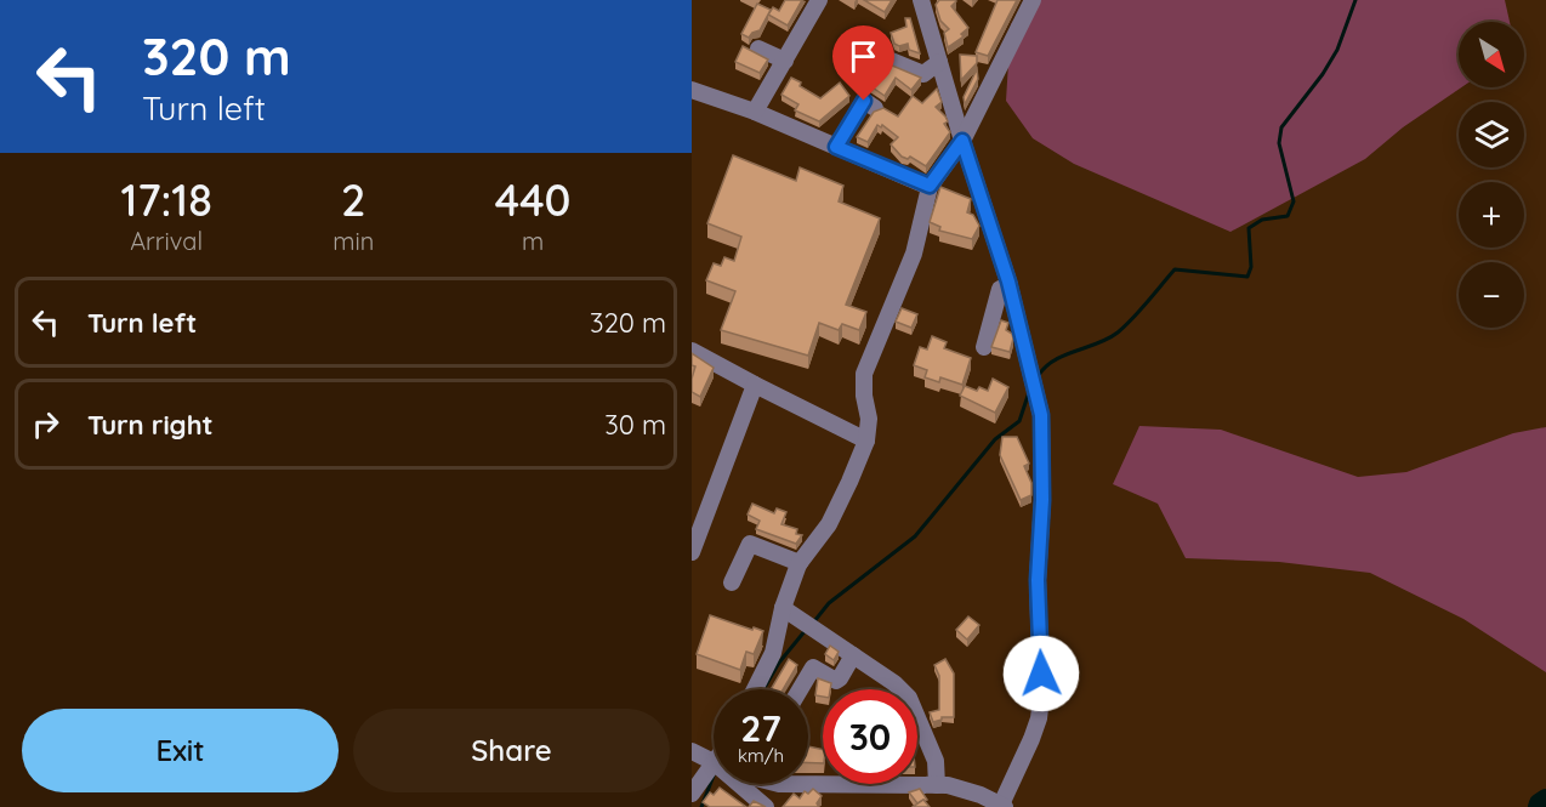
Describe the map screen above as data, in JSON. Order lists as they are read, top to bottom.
{
  "north": "bottom right",
  "page": {
    "turn": ["320 m", "Turn left"],
    "map_buttons": ["+", "−"],
    "eta": [
      "17:18",
      "Arrival",
      "2",
      "min",
      "440",
      "m"
    ],
    "list": [
      {
        "name": "Turn left",
        "value": "320 m"
      },
      {
        "name": "Turn right",
        "value": "30 m"
      }
    ],
    "speed": "27 km/h",
    "limit": "30",
    "buttons": ["Exit", "Share"]
  }
}
